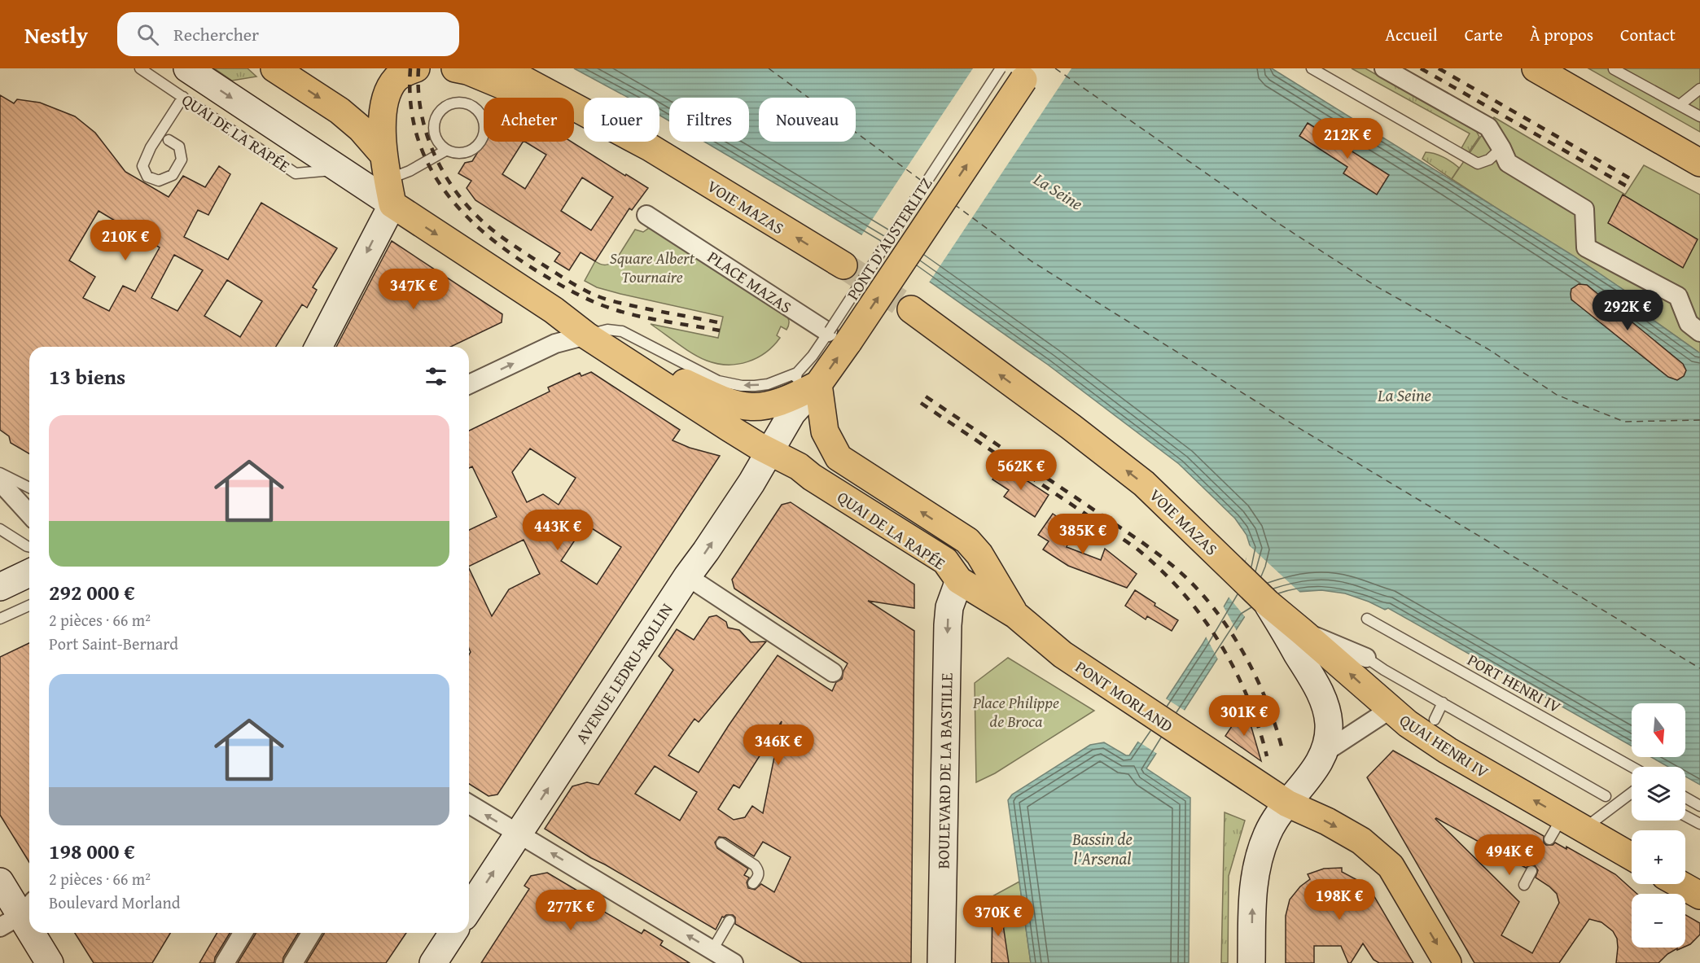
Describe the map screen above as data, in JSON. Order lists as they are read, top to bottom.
{
  "streets": {
    "main road": [
      "QUAI DE LA RAPÉE",
      "VOIE MAZAS",
      "PONT D'AUSTERLITZ",
      "AVENUE LEDRU-ROLLIN",
      "PONT MORLAND",
      "QUAI HENRI IV",
      "BOULEVARD DE LA BASTILLE"
    ],
    "street": ["PLACE MAZAS"],
    "lane": ["PORT HENRI IV"]
  },
  "crossings": [
    ["QUAI DE LA RAPÉE", "PONT D'AUSTERLITZ"],
    ["QUAI DE LA RAPÉE", "AVENUE LEDRU-ROLLIN"],
    ["QUAI DE LA RAPÉE", "PONT MORLAND"],
    ["QUAI DE LA RAPÉE", "BOULEVARD DE LA BASTILLE"],
    ["VOIE MAZAS", "QUAI HENRI IV"],
    ["PONT D'AUSTERLITZ", "PLACE MAZAS"],
    ["PONT D'AUSTERLITZ", "AVENUE LEDRU-ROLLIN"]
  ],
  "one_way": [
    "VOIE MAZAS",
    "AVENUE LEDRU-ROLLIN",
    "PONT MORLAND",
    "QUAI HENRI IV",
    "BOULEVARD DE LA BASTILLE"
  ],
  "water": ["La Seine", "Bassin de l'Arsenal"],
  "parks": ["Square Albert Tournaire", "Place Philippe de Broca"],
  "north": "bottom",
  "page": {
    "header": "Nestly",
    "search": "Rechercher",
    "nav": [
      "Accueil",
      "Carte",
      "À propos",
      "Contact"
    ],
    "chip": [
      "Acheter",
      "Louer",
      "Filtres",
      "Nouveau"
    ],
    "price": [
      "212K €",
      "210K €",
      "347K €",
      "292K €",
      "562K €",
      "443K €",
      "385K €",
      "301K €",
      "346K €",
      "494K €",
      "198K €",
      "277K €",
      "370K €"
    ],
    "heading": "13 biens",
    "list": [
      {
        "name": "292 000 €",
        "note": "2 pièces · 66 m² · Port Saint-Bernard"
      },
      {
        "name": "198 000 €",
        "note": "2 pièces · 66 m² · Boulevard Morland"
      }
    ],
    "map_buttons": ["+", "−"]
  }
}
